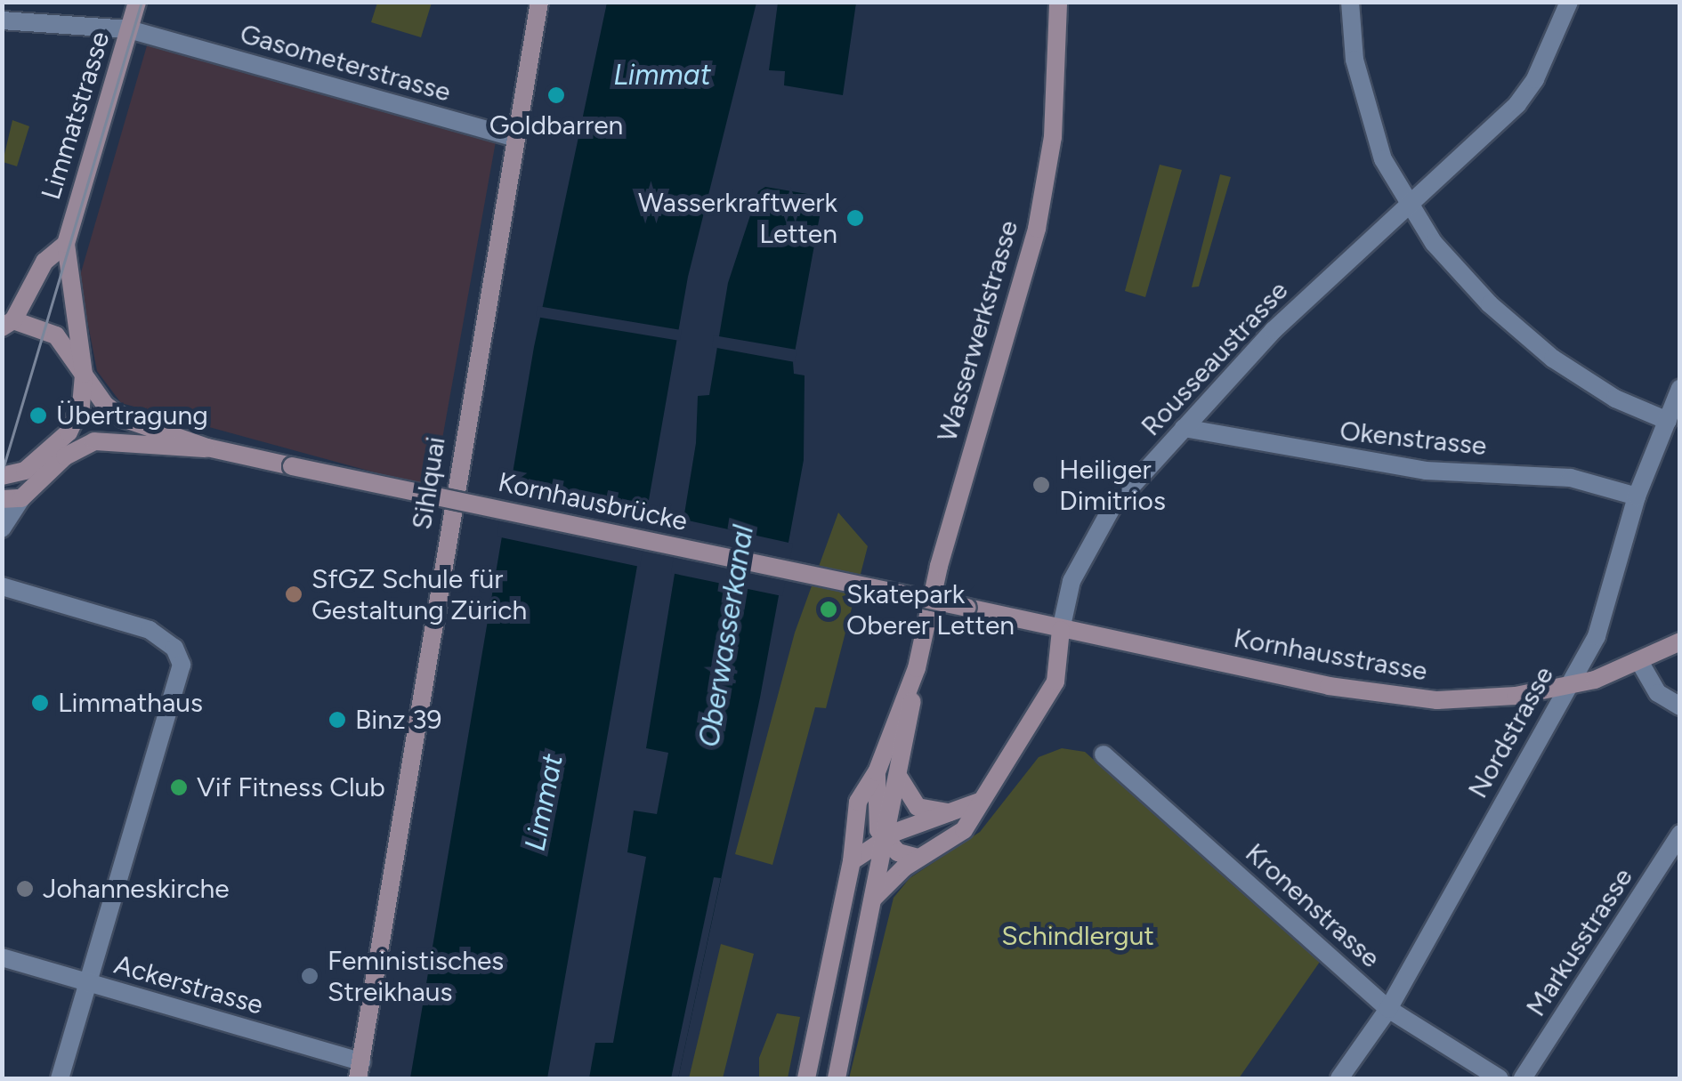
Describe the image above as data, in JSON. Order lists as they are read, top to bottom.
{
  "streets": {
    "street": [
      "Gasometerstrasse",
      "Limmatstrasse",
      "Wasserwerkstrasse",
      "Rousseaustrasse",
      "Okenstrasse",
      "Sihlquai",
      "Kornhausbrücke",
      "Kornhausstrasse",
      "Nordstrasse",
      "Kronenstrasse",
      "Markusstrasse",
      "Ackerstrasse"
    ]
  },
  "crossings": [
    ["Gasometerstrasse", "Limmatstrasse"],
    ["Gasometerstrasse", "Sihlquai"],
    ["Wasserwerkstrasse", "Rousseaustrasse"],
    ["Rousseaustrasse", "Okenstrasse"],
    ["Rousseaustrasse", "Kornhausstrasse"],
    ["Okenstrasse", "Nordstrasse"],
    ["Sihlquai", "Ackerstrasse"],
    ["Kornhausbrücke", "Kornhausstrasse"],
    ["Kornhausstrasse", "Nordstrasse"],
    ["Nordstrasse", "Kronenstrasse"]
  ],
  "water": ["Limmat", "Oberwasserkanal"],
  "parks": ["Schindlergut"],
  "places": [
    "Goldbarren",
    "Wasserkraftwerk Letten",
    "Übertragung",
    "Heiliger Dimitrios",
    "SfGZ Schule für Gestaltung Zürich",
    "Skatepark Oberer Letten",
    "Limmathaus",
    "Binz 39",
    "Vif Fitness Club",
    "Johanneskirche",
    "Feministisches Streikhaus"
  ]
}
